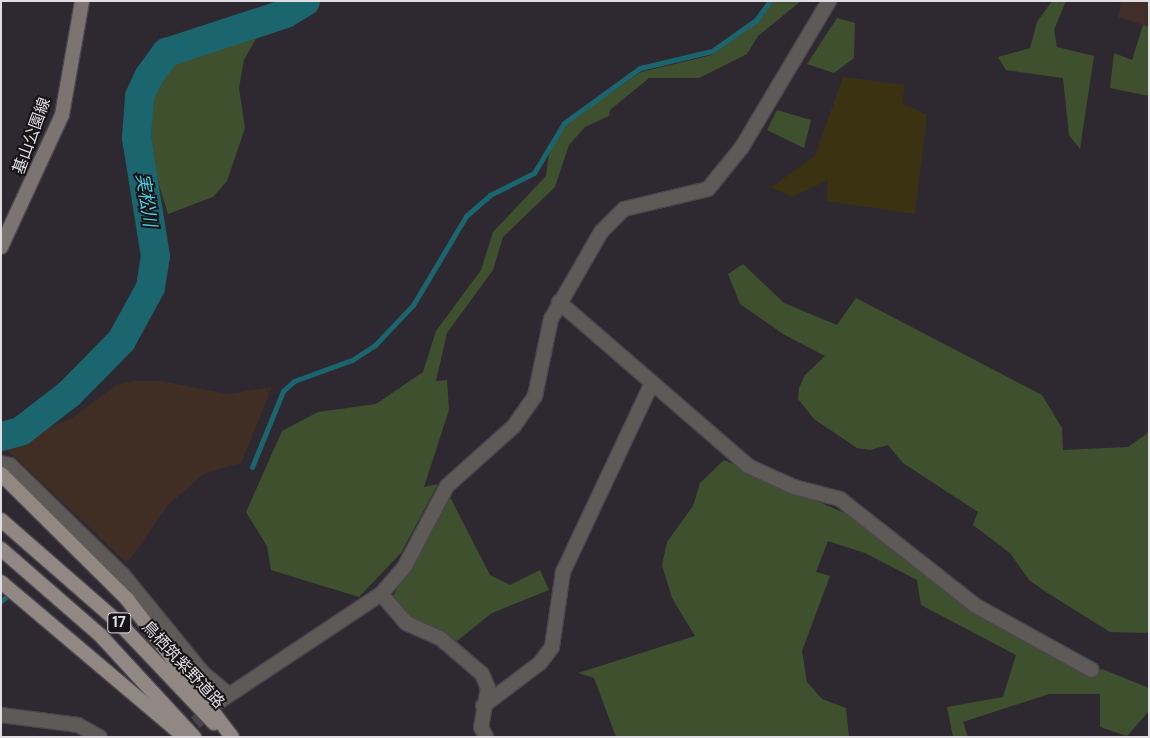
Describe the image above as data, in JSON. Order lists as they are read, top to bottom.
{
  "streets": {
    "main road": ["基山公園線", "17", "鳥栖筑紫野道路"]
  },
  "water": ["実松川"]
}
